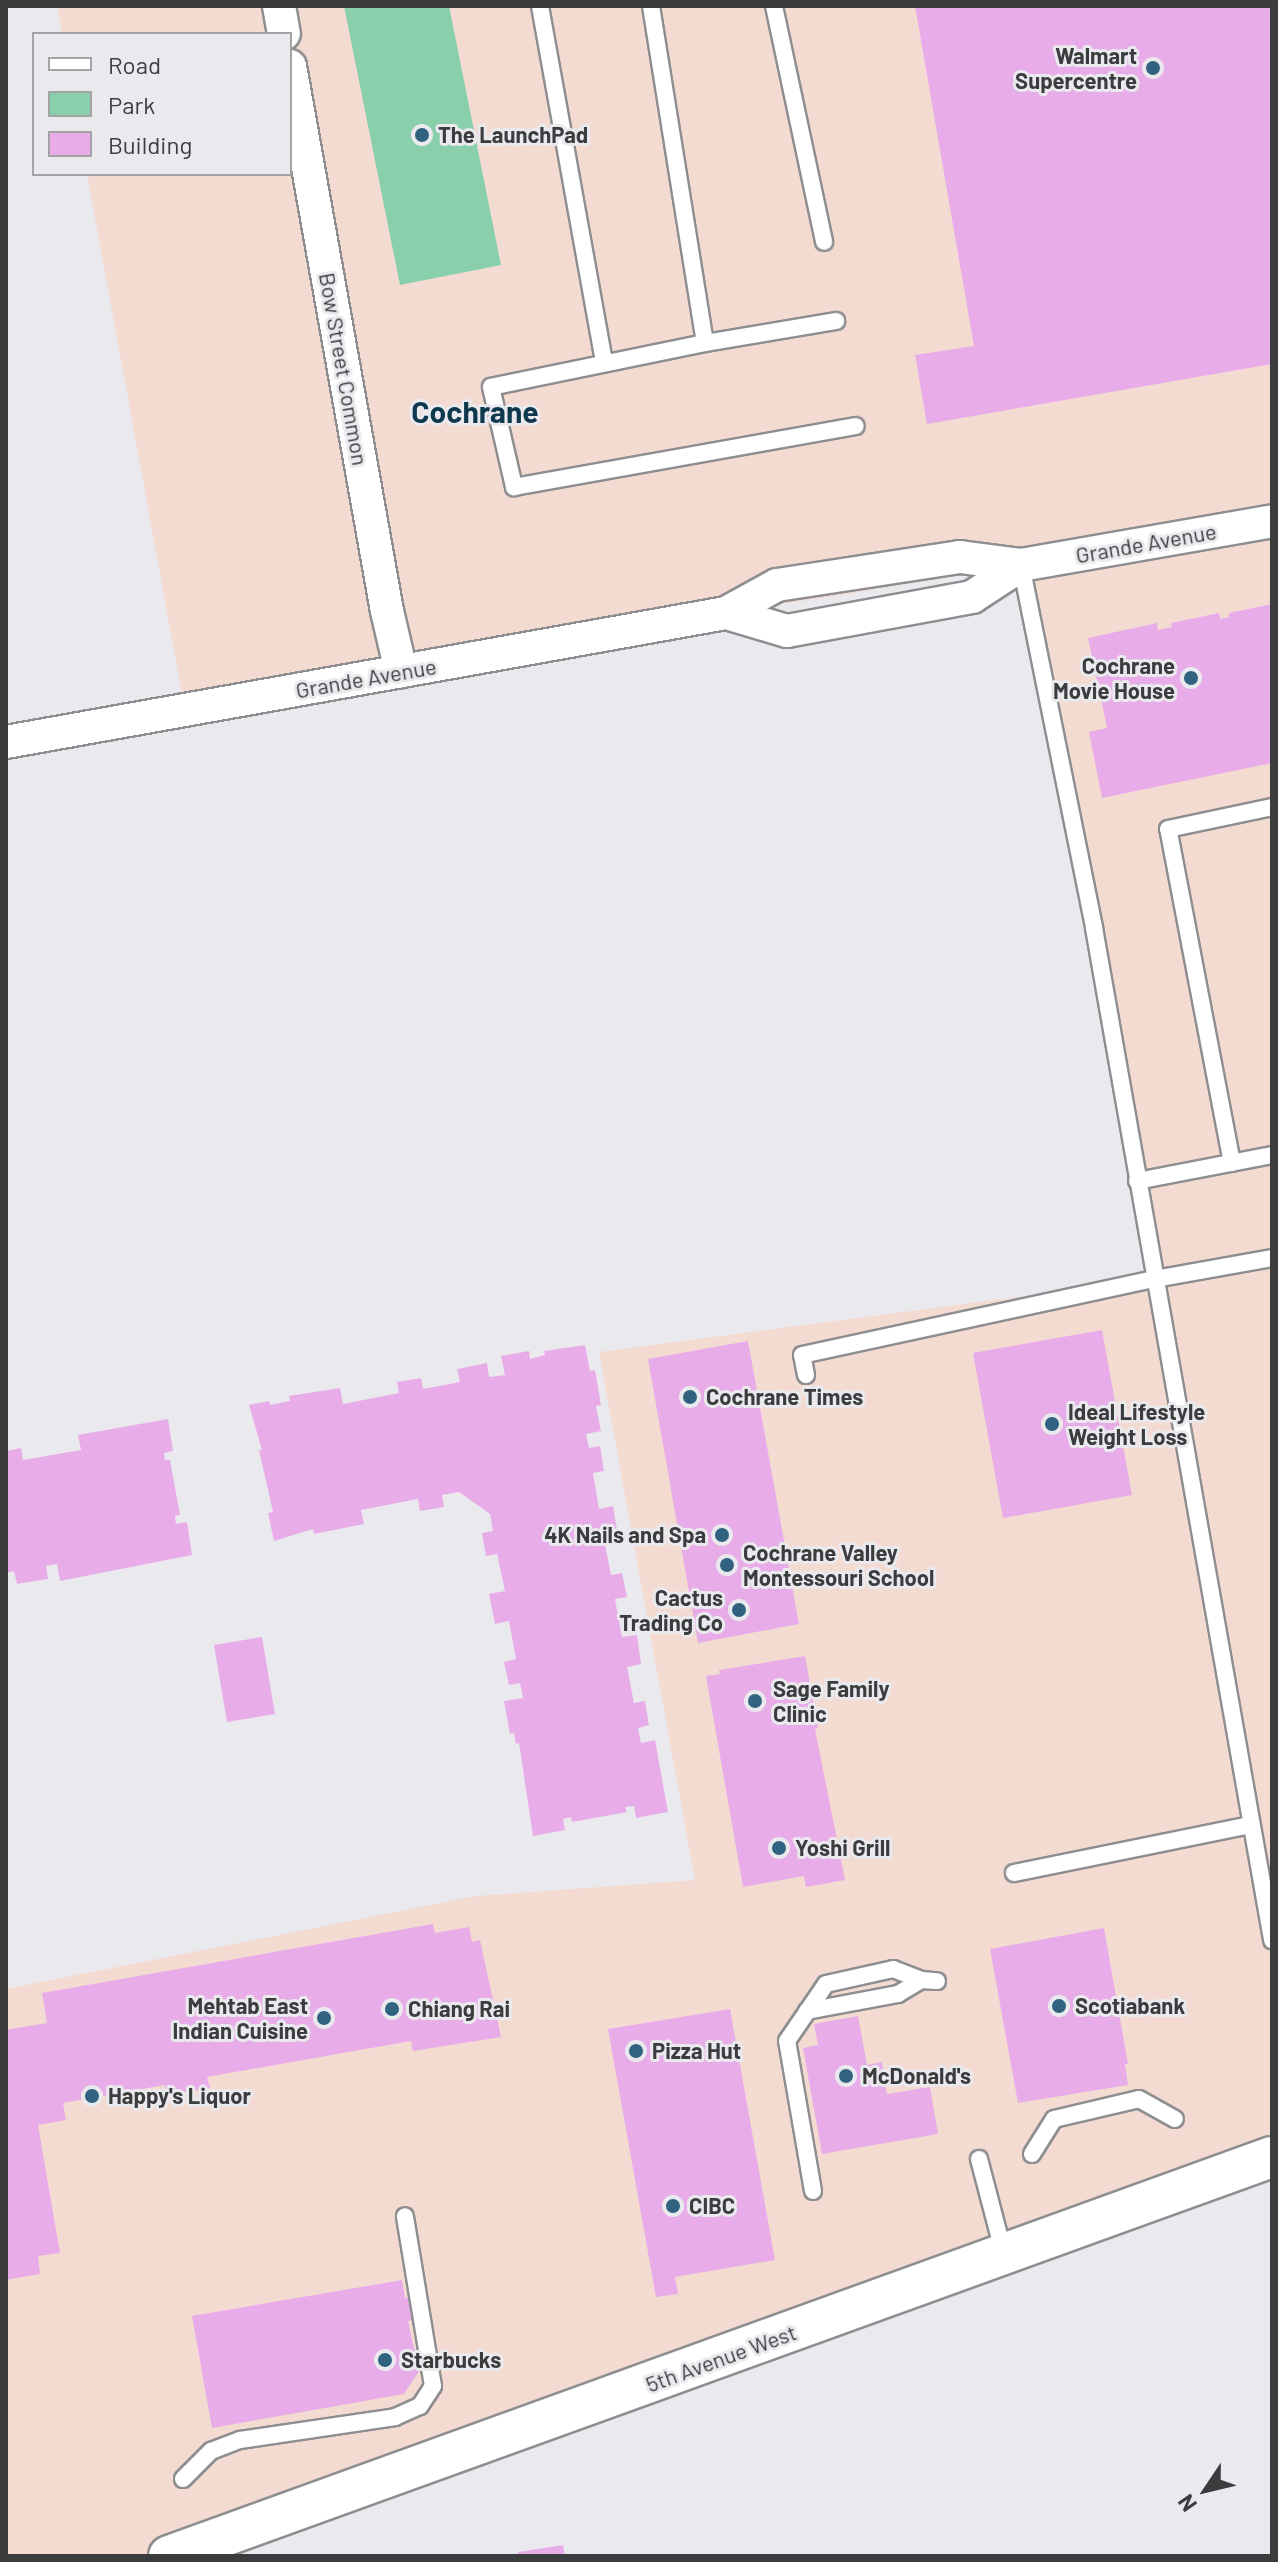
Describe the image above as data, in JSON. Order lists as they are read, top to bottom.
{
  "streets": {
    "street": ["Bow Street Common", "Grande Avenue", "5th Avenue West"]
  },
  "crossings": [
    ["Bow Street Common", "Grande Avenue"]
  ],
  "districts": ["Cochrane"],
  "places": [
    "Walmart Supercentre",
    "The LaunchPad",
    "Cochrane Movie House",
    "Cochrane Times",
    "Ideal Lifestyle Weight Loss",
    "4K Nails and Spa",
    "Cochrane Valley Montessouri School",
    "Cactus Trading Co",
    "Sage Family Clinic",
    "Yoshi Grill",
    "Scotiabank",
    "Chiang Rai",
    "Mehtab East Indian Cuisine",
    "Pizza Hut",
    "McDonald's",
    "Happy's Liquor",
    "CIBC",
    "Starbucks"
  ],
  "legend": ["Road", "Park", "Building"],
  "north": "bottom left"
}
